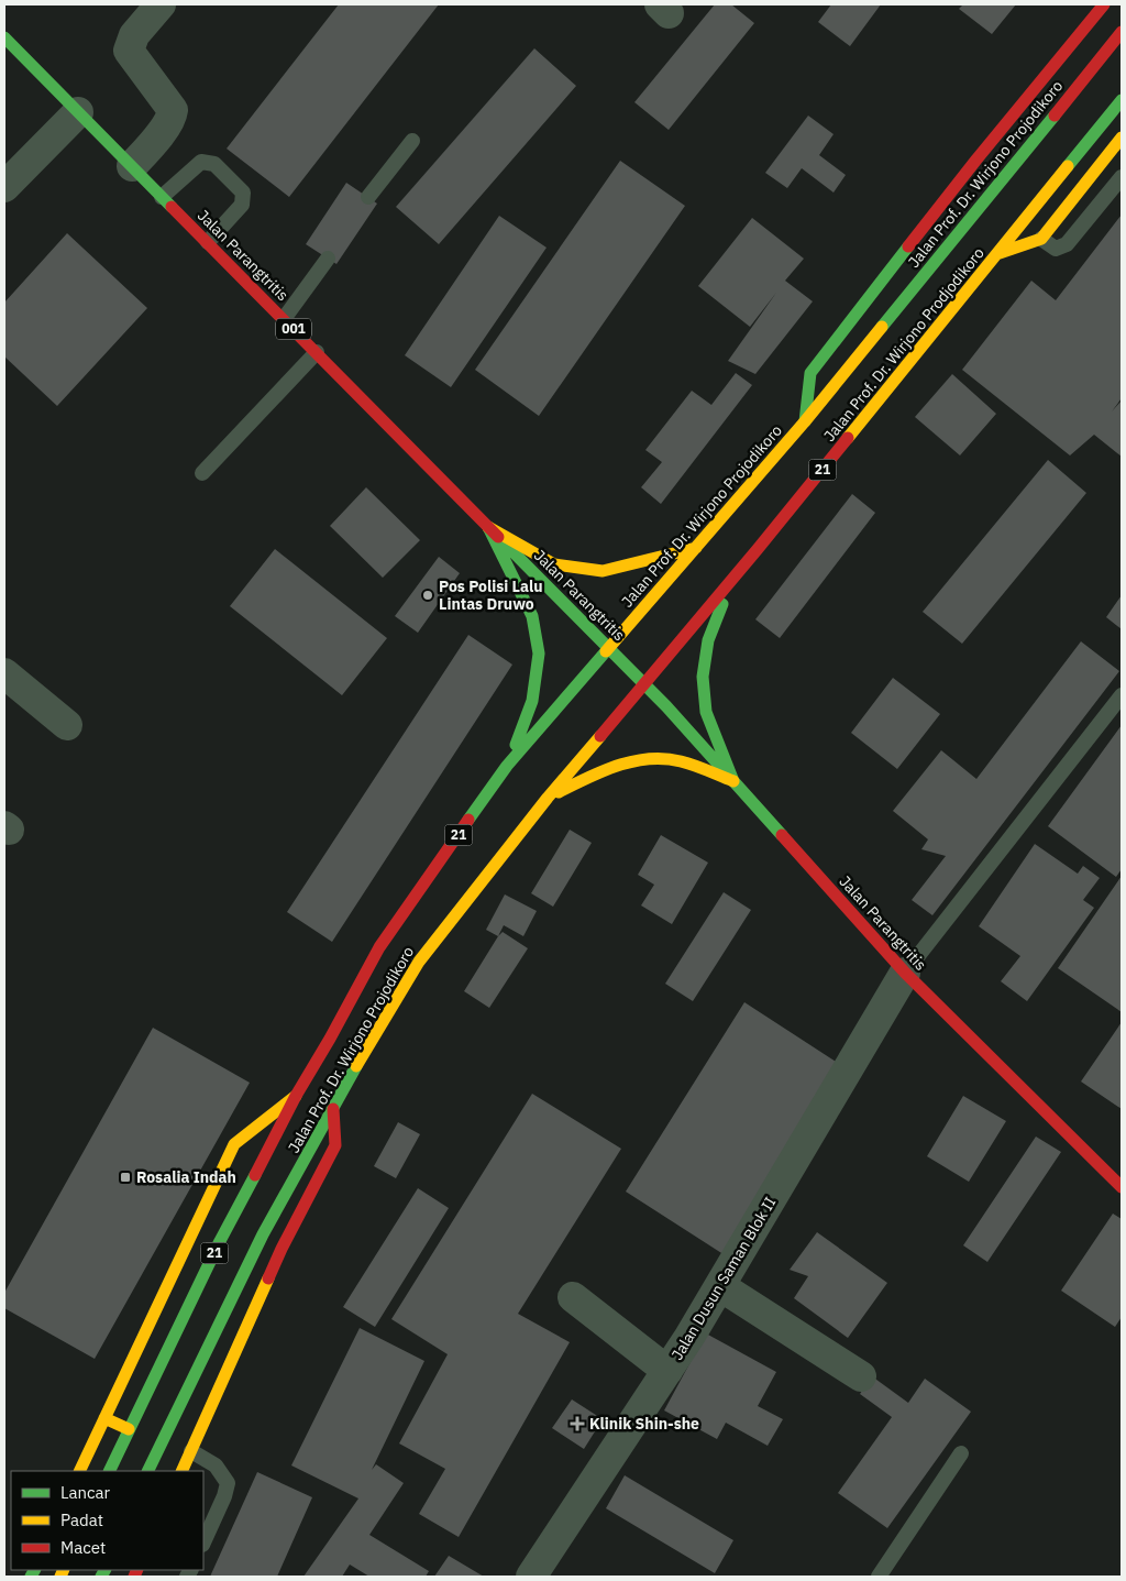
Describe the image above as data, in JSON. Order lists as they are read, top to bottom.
{
  "streets": {
    "main road": [
      "Jalan Prof. Dr. Wirjono Projodikoro",
      "Jalan Parangtritis",
      "001",
      "Jalan Prof. Dr. Wirjono Prodjodikoro",
      "21"
    ],
    "street": ["Jalan Dusun Saman Blok II"]
  },
  "crossings": [
    ["Jalan Prof. Dr. Wirjono Projodikoro", "Jalan Parangtritis"],
    ["Jalan Prof. Dr. Wirjono Projodikoro", "Jalan Prof. Dr. Wirjono Prodjodikoro"],
    ["Jalan Prof. Dr. Wirjono Projodikoro", "21"],
    ["Jalan Parangtritis", "Jalan Prof. Dr. Wirjono Prodjodikoro"],
    ["Jalan Parangtritis", "Jalan Dusun Saman Blok II"]
  ],
  "places": {
    "other": ["Pos Polisi Lalu Lintas Druwo"],
    "transit": ["Rosalia Indah"],
    "health": ["Klinik Shin-she"]
  },
  "legend": ["Lancar", "Padat", "Macet"]
}
